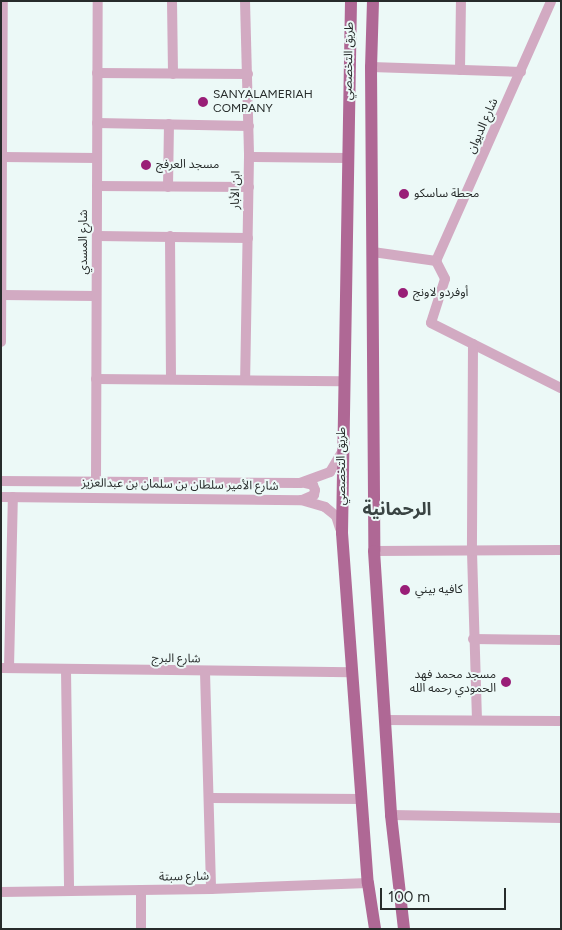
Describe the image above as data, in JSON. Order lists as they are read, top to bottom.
{
  "streets": {
    "main road": ["طريق التخصصي"],
    "street": [
      "شارع الديوان",
      "ابن الأبار",
      "شارع المسدي",
      "شارع الأمير سلطان بن سلمان بن عبدالعزيز",
      "شارع البرج",
      "شارع سبتة"
    ]
  },
  "crossings": [
    ["طريق التخصصي", "شارع الأمير سلطان بن سلمان بن عبدالعزيز"],
    ["طريق التخصصي", "شارع البرج"],
    ["طريق التخصصي", "شارع سبتة"],
    ["شارع المسدي", "شارع الأمير سلطان بن سلمان بن عبدالعزيز"]
  ],
  "districts": ["الرحمانية"],
  "places": [
    "SANYALAMERIAH COMPANY",
    "مسجد العرفج",
    "محطة ساسكو",
    "أوفردو لاونج",
    "كافيه بيني",
    "مسجد محمد فهد الحمودي رحمه الله"
  ],
  "scale_bar": "100 m"
}
